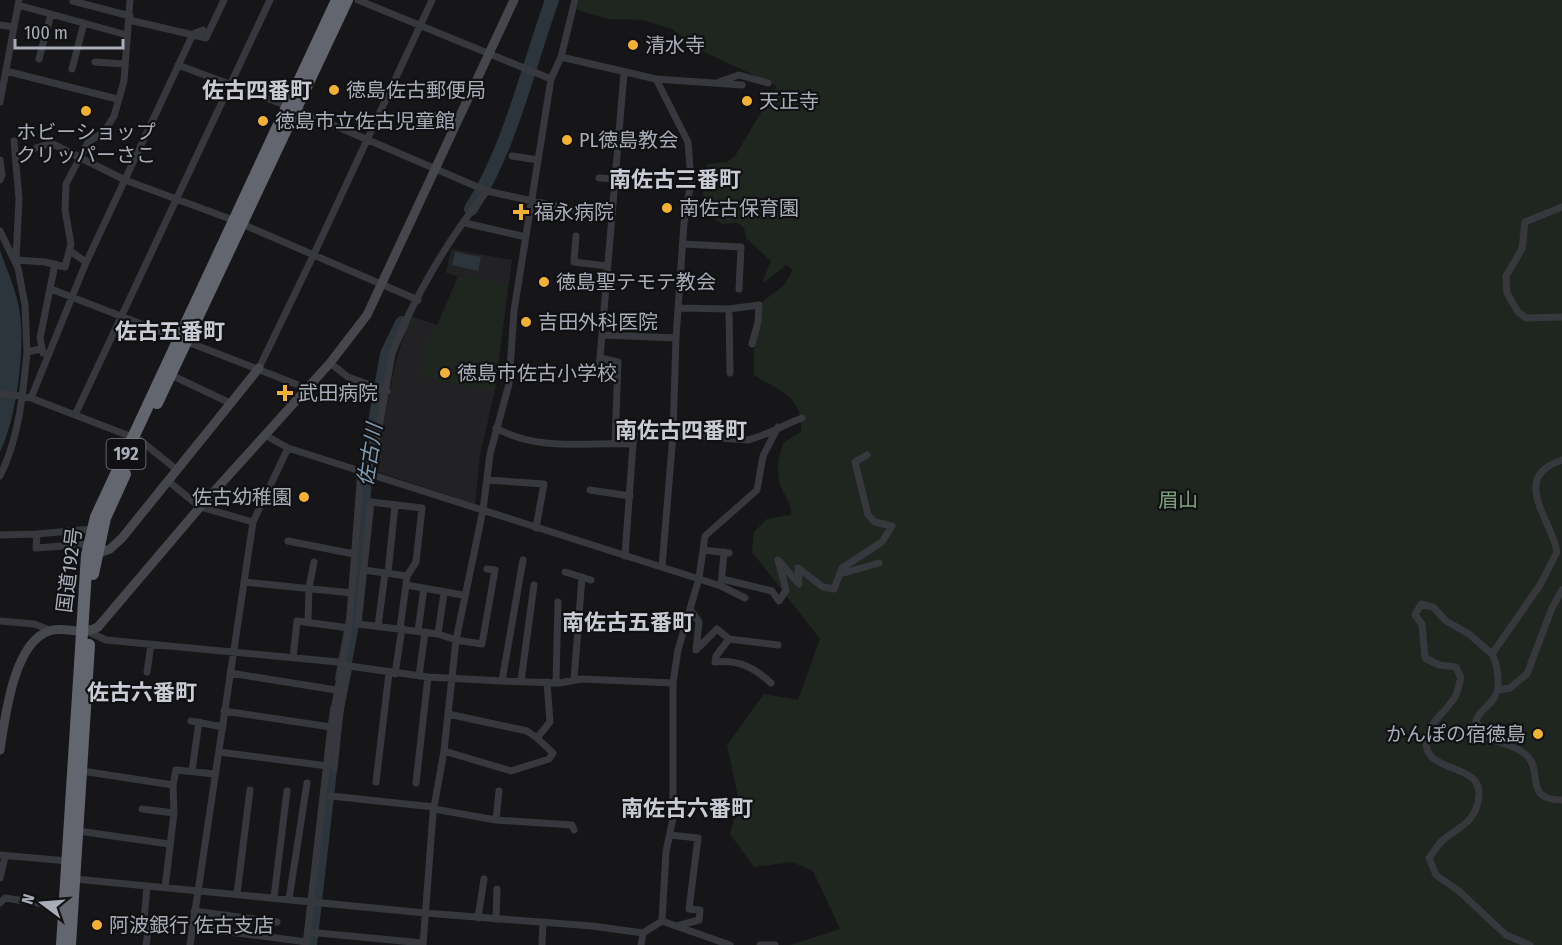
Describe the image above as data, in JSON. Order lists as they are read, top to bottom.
{
  "streets": {
    "highway": ["192", "国道192号"]
  },
  "districts": [
    "佐古四番町",
    "南佐古三番町",
    "佐古五番町",
    "南佐古四番町",
    "南佐古五番町",
    "佐古六番町",
    "南佐古六番町"
  ],
  "water": ["佐古川"],
  "parks": ["眉山"],
  "places": {
    "other": [
      "清水寺",
      "徳島佐古郵便局",
      "天正寺",
      "ホビーショップ クリッパーさこ",
      "徳島市立佐古児童館",
      "PL徳島教会",
      "南佐古保育園",
      "徳島聖テモテ教会",
      "吉田外科医院",
      "徳島市佐古小学校",
      "佐古幼稚園",
      "かんぽの宿徳島",
      "阿波銀行 佐古支店"
    ],
    "health": ["福永病院", "武田病院"]
  },
  "scale_bar": "100 m",
  "north": "left"
}
